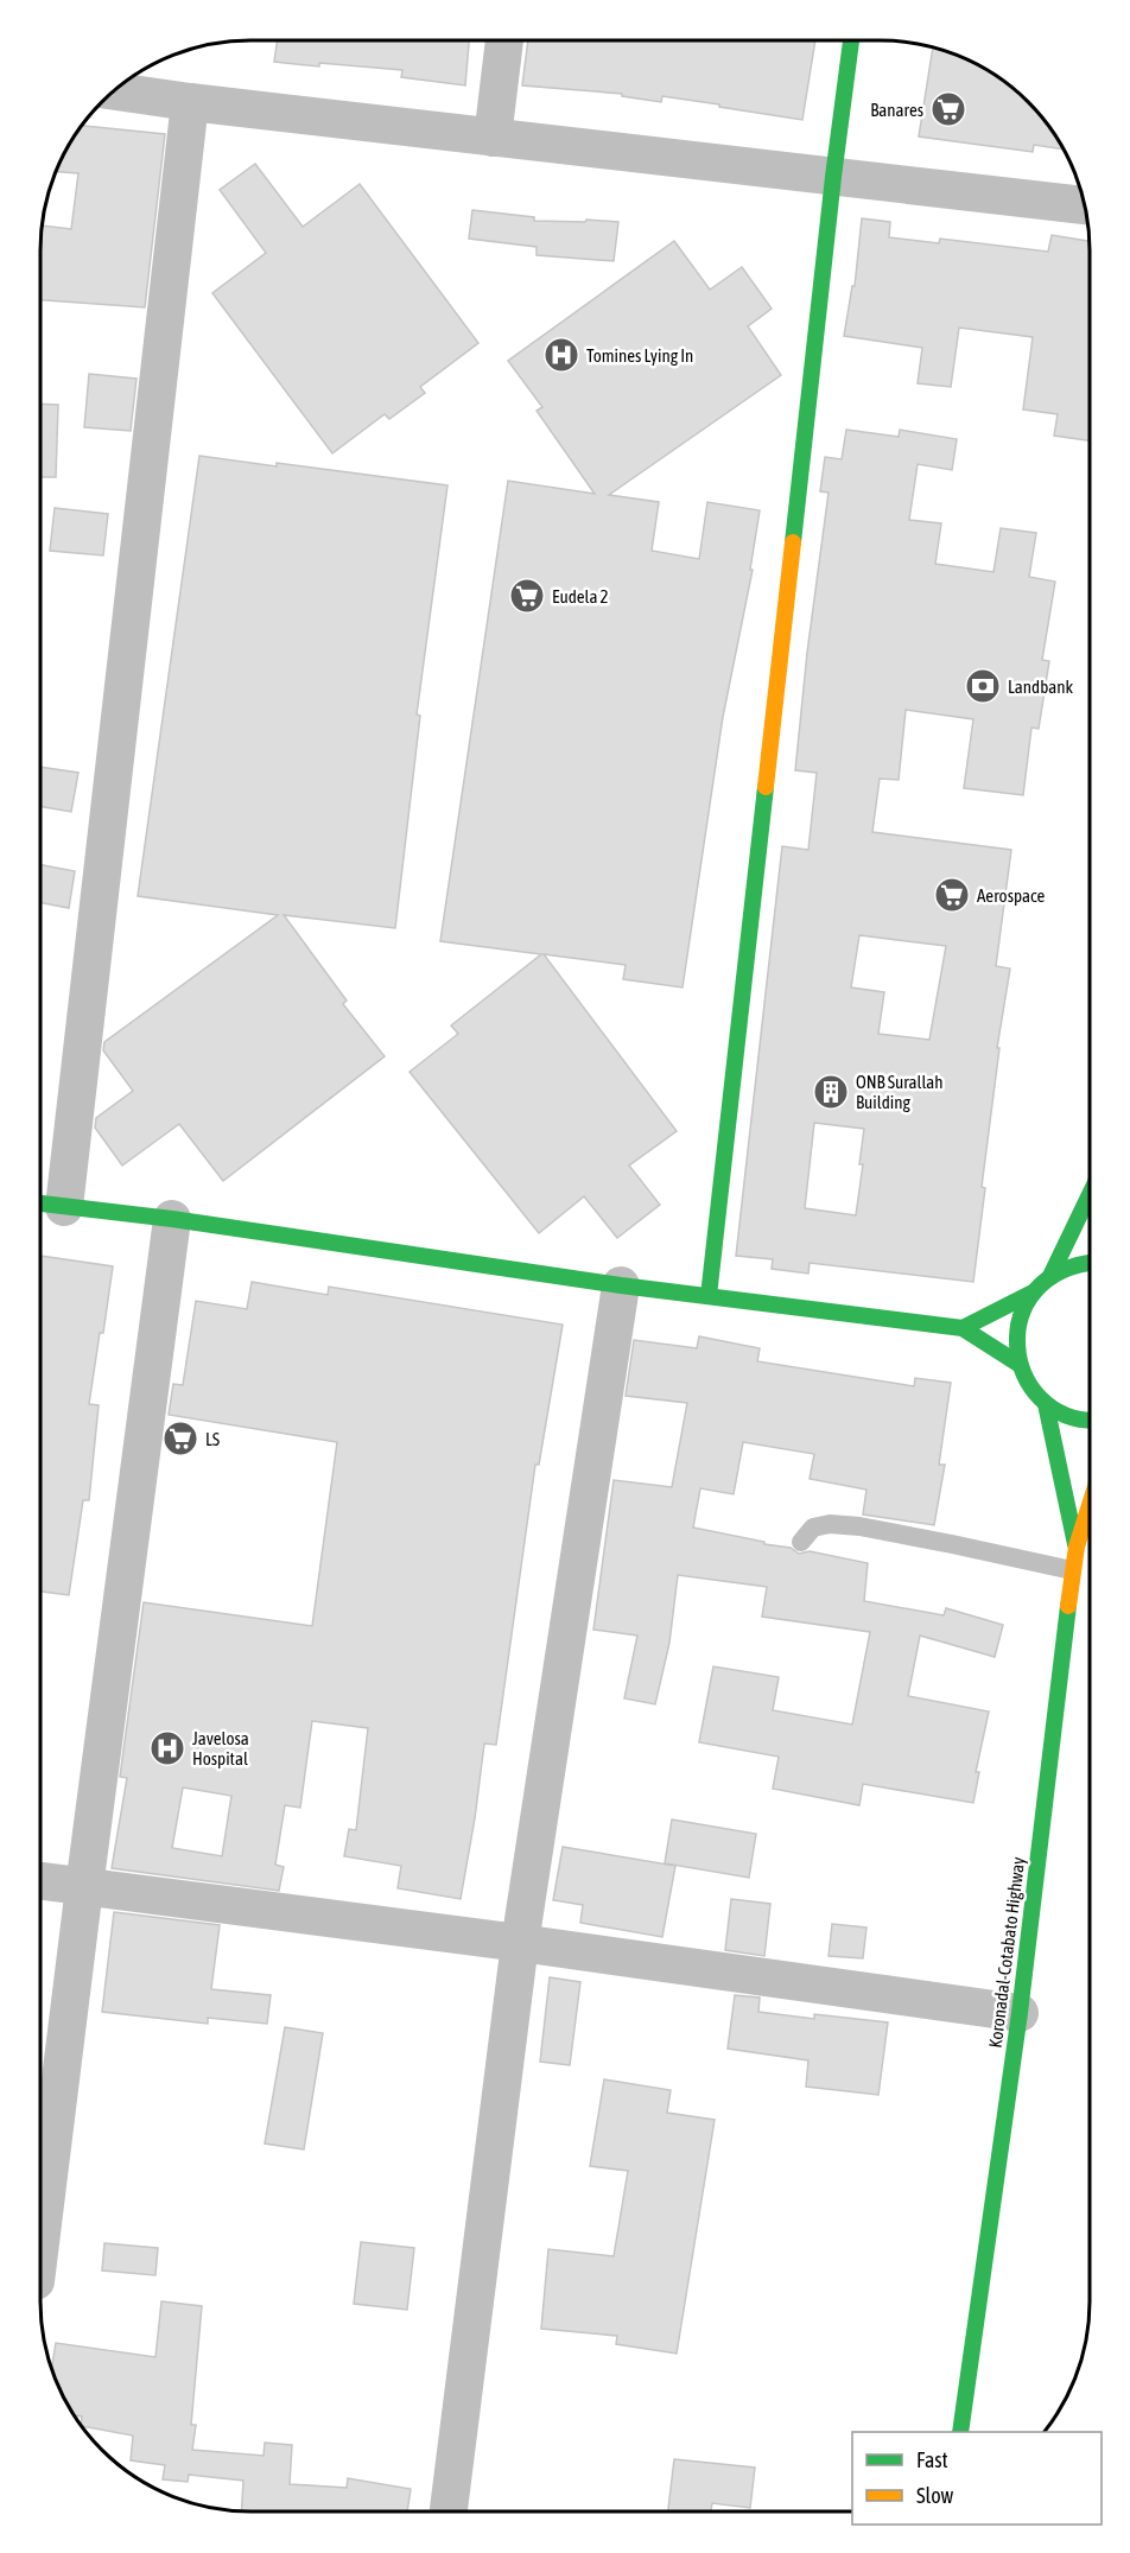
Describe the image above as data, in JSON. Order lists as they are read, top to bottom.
{
  "streets": {
    "main road": ["Koronadal-Cotabato Highway"]
  },
  "places": {
    "supermarket": [
      "Banares",
      "Eudela 2",
      "Aerospace",
      "LS"
    ],
    "hospital": ["Tomines Lying In", "Javelosa Hospital"],
    "bank": ["Landbank"],
    "building": ["ONB Surallah Building"]
  },
  "legend": ["Fast", "Slow"]
}
